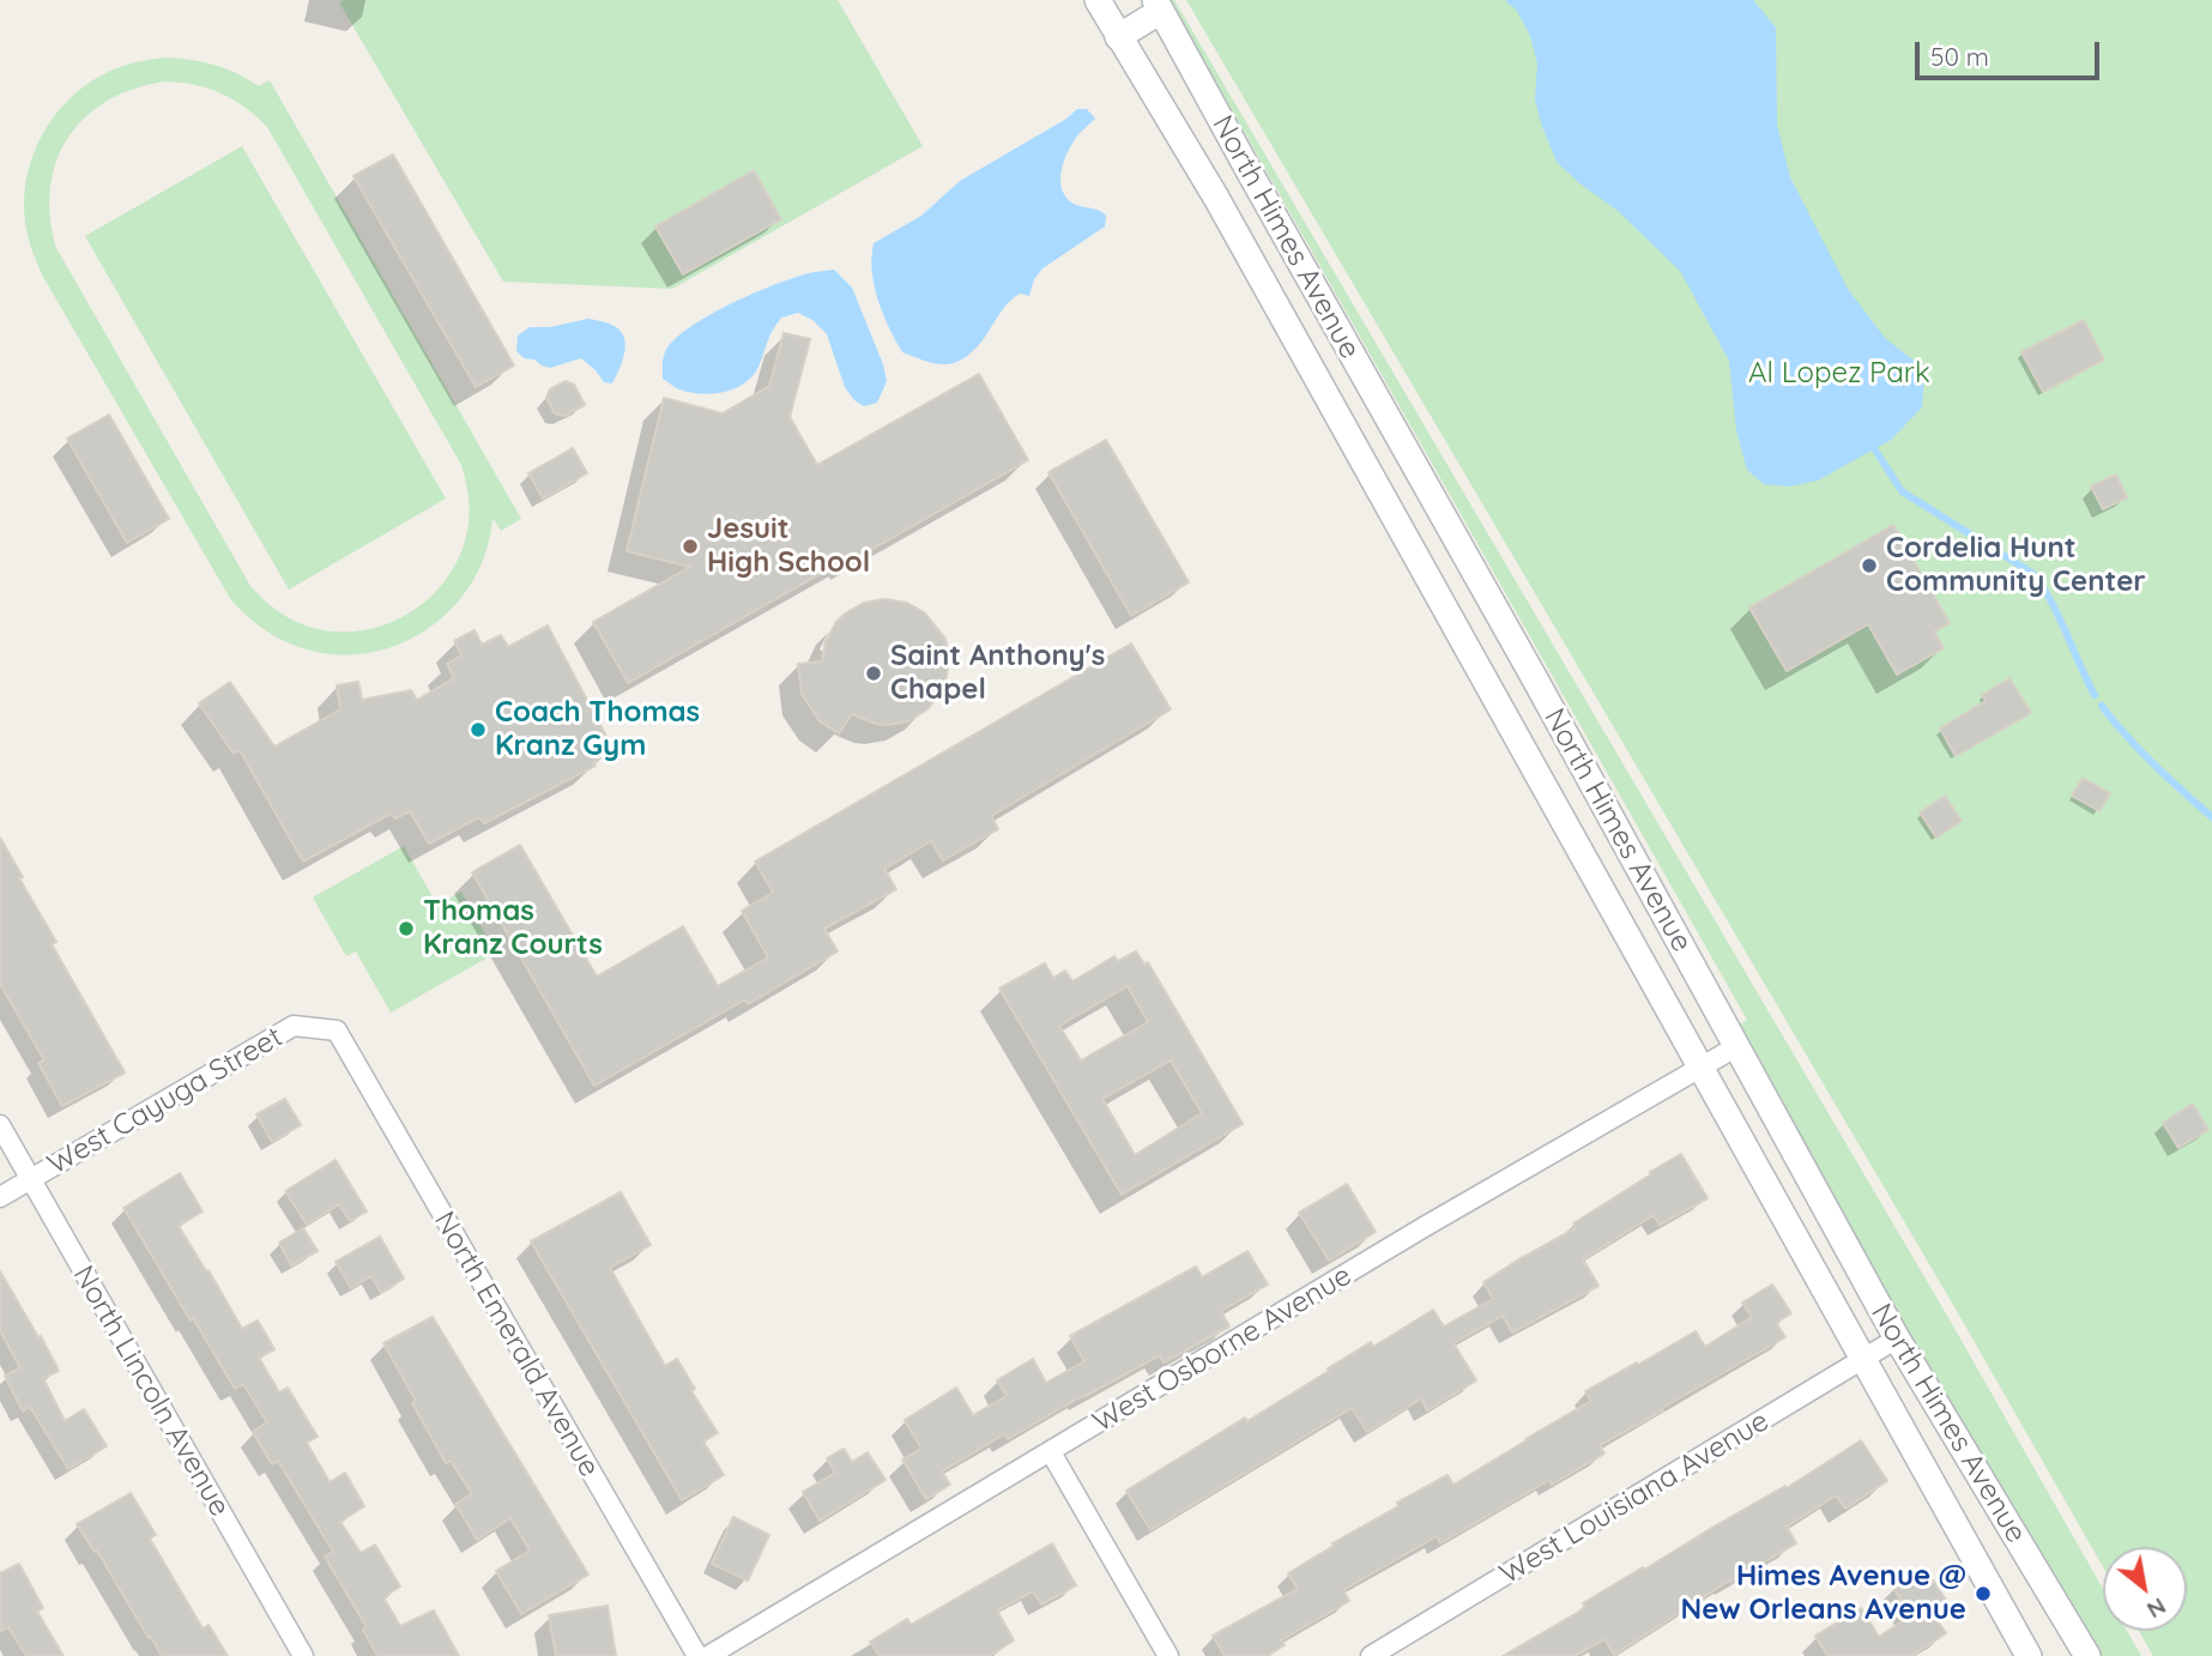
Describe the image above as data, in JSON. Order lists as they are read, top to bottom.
{
  "streets": {
    "street": [
      "North Himes Avenue",
      "West Cayuga Street",
      "North Emerald Avenue",
      "West Osborne Avenue",
      "North Lincoln Avenue",
      "West Louisiana Avenue"
    ]
  },
  "crossings": [
    ["North Himes Avenue", "West Osborne Avenue"],
    ["North Himes Avenue", "West Louisiana Avenue"],
    ["West Cayuga Street", "North Emerald Avenue"],
    ["West Cayuga Street", "North Lincoln Avenue"]
  ],
  "parks": ["Al Lopez Park"],
  "places": [
    "Jesuit High School",
    "Cordelia Hunt Community Center",
    "Saint Anthony's Chapel",
    "Coach Thomas Kranz Gym",
    "Thomas Kranz Courts",
    "Himes Avenue @ New Orleans Avenue"
  ],
  "scale_bar": "50 m",
  "north": "bottom right"
}
